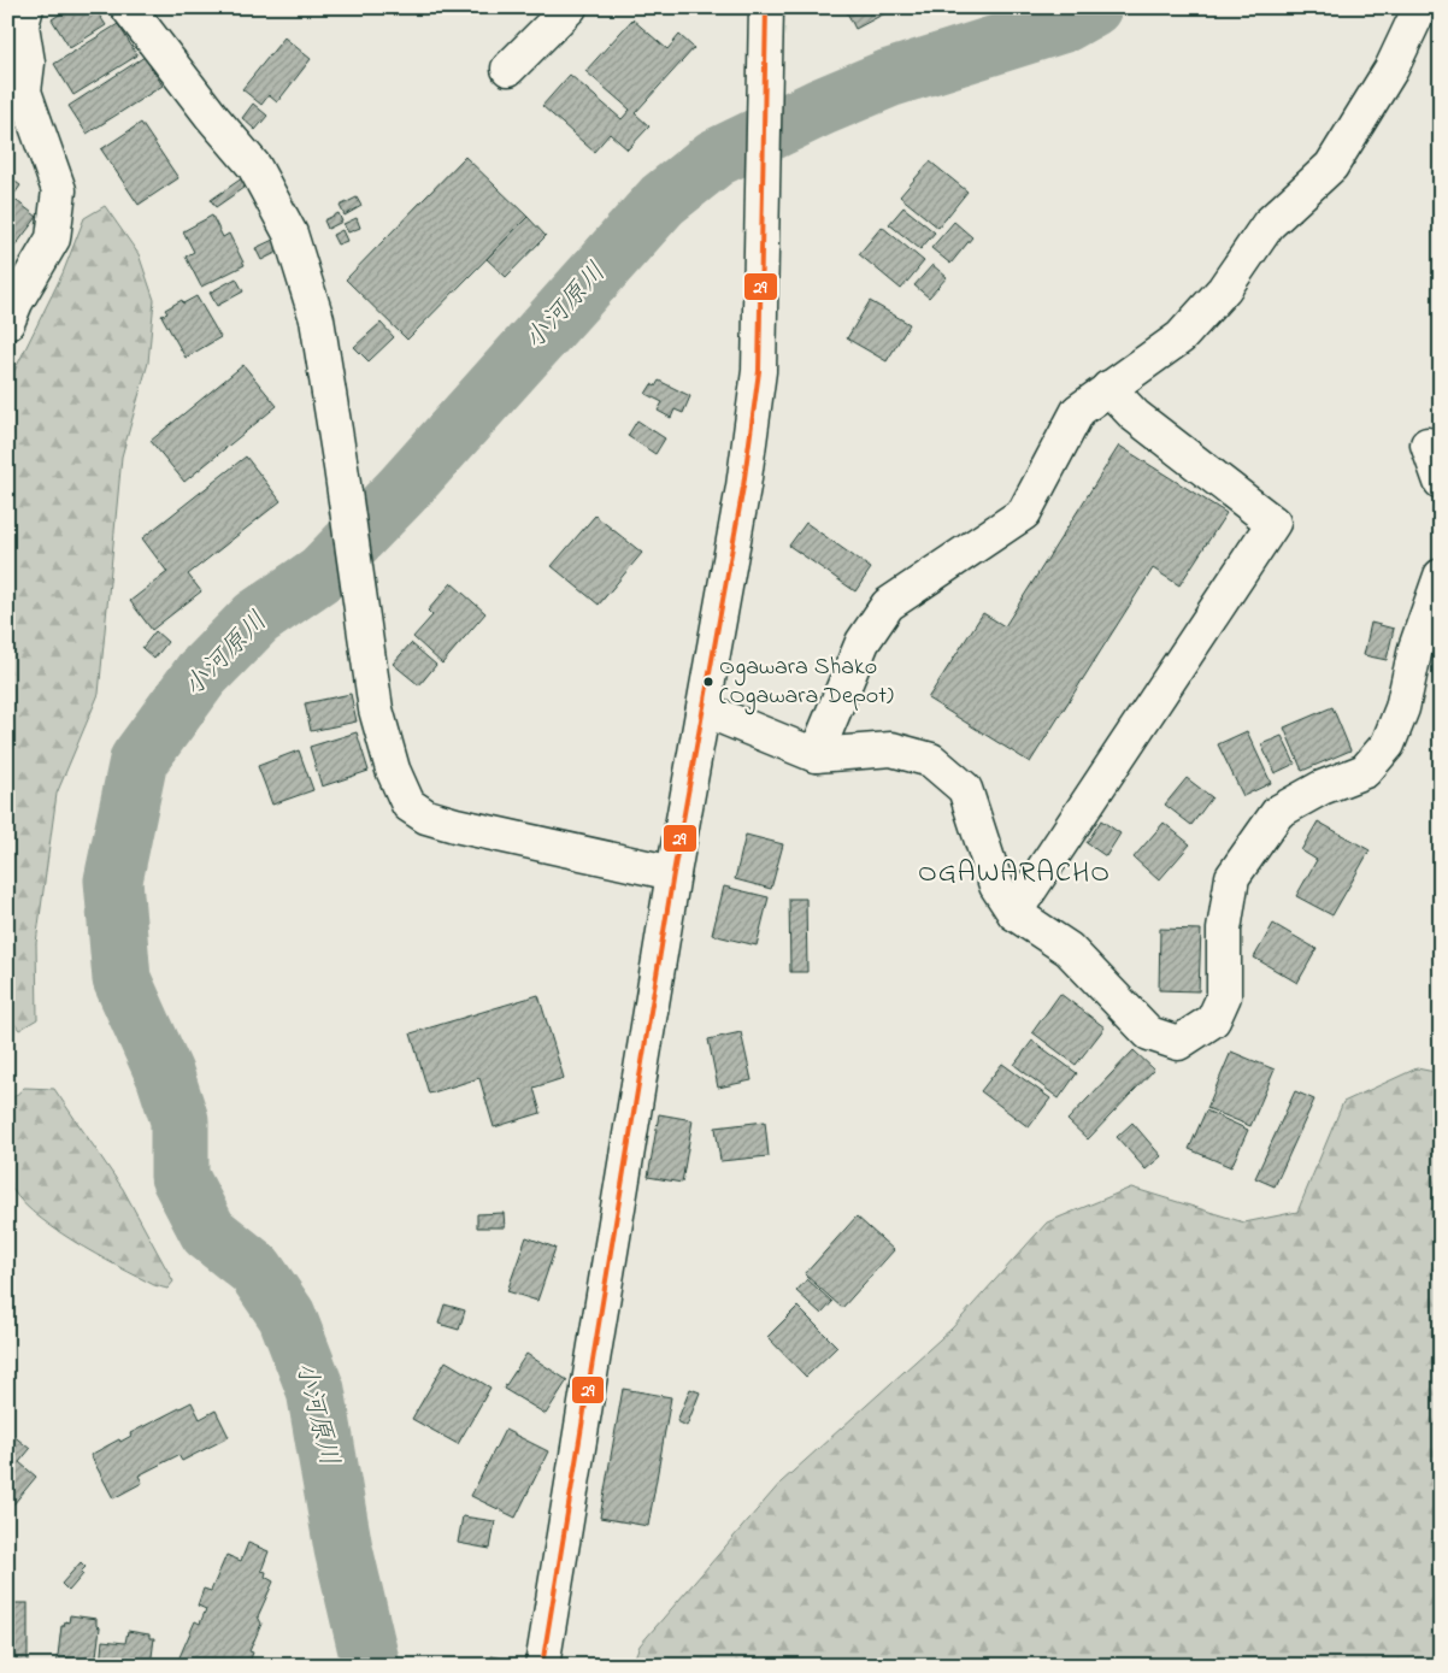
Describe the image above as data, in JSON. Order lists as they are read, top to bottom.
{
  "districts": ["OGAWARACHO"],
  "water": ["小河原川"],
  "places": ["Ogawara Shako (Ogawara Depot)"],
  "lines": ["transit line 29"]
}
